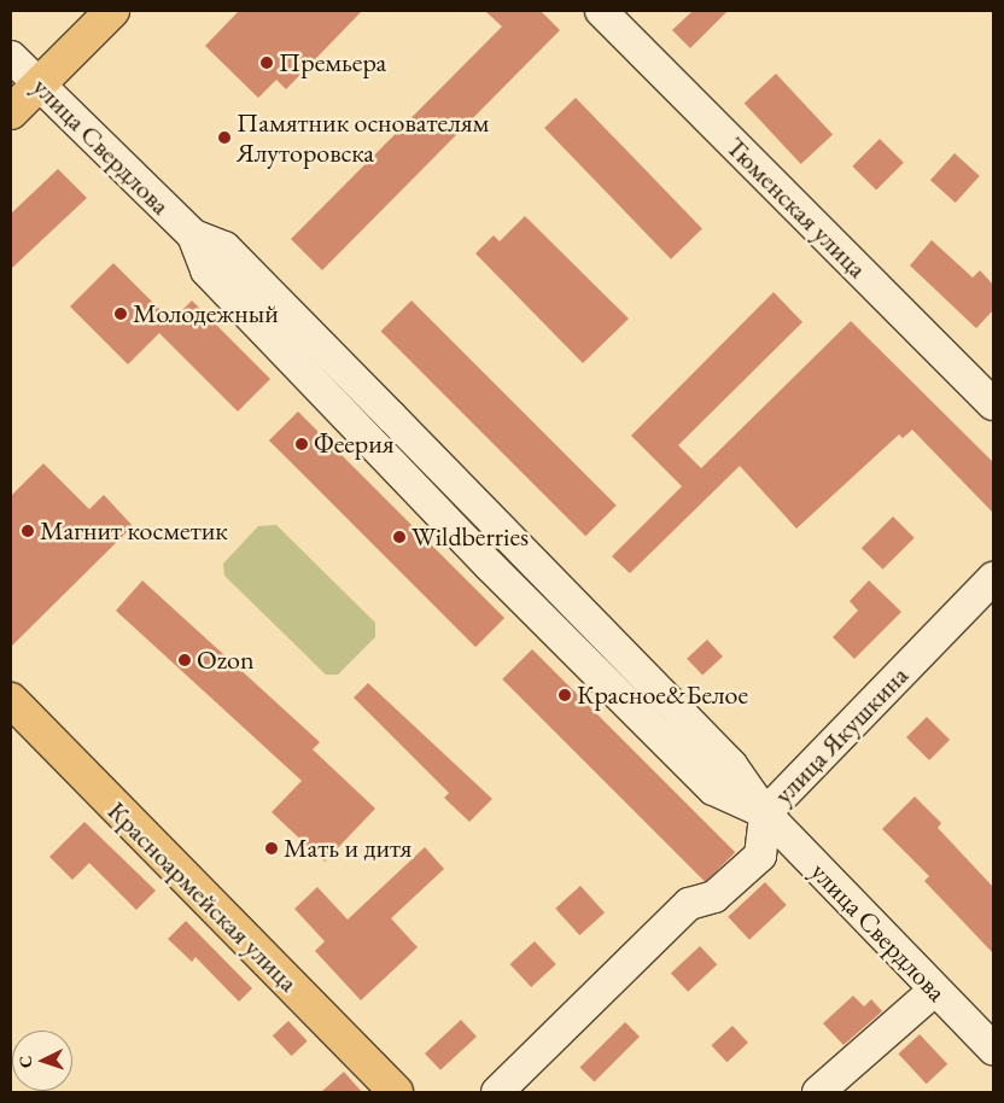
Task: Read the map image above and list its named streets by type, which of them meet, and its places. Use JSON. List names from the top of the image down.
{
  "streets": {
    "main road": ["Красноармейская улица"],
    "street": ["улица Свердлова", "Тюменская улица", "улица Якушкина"]
  },
  "crossings": [
    ["улица Свердлова", "улица Якушкина"]
  ],
  "places": [
    "Премьера",
    "Памятник основателям Ялуторовска",
    "Молодежный",
    "Феерия",
    "Магнит косметик",
    "Wildberries",
    "Ozon",
    "Красное&Белое",
    "Мать и дитя"
  ],
  "north": "left"
}
